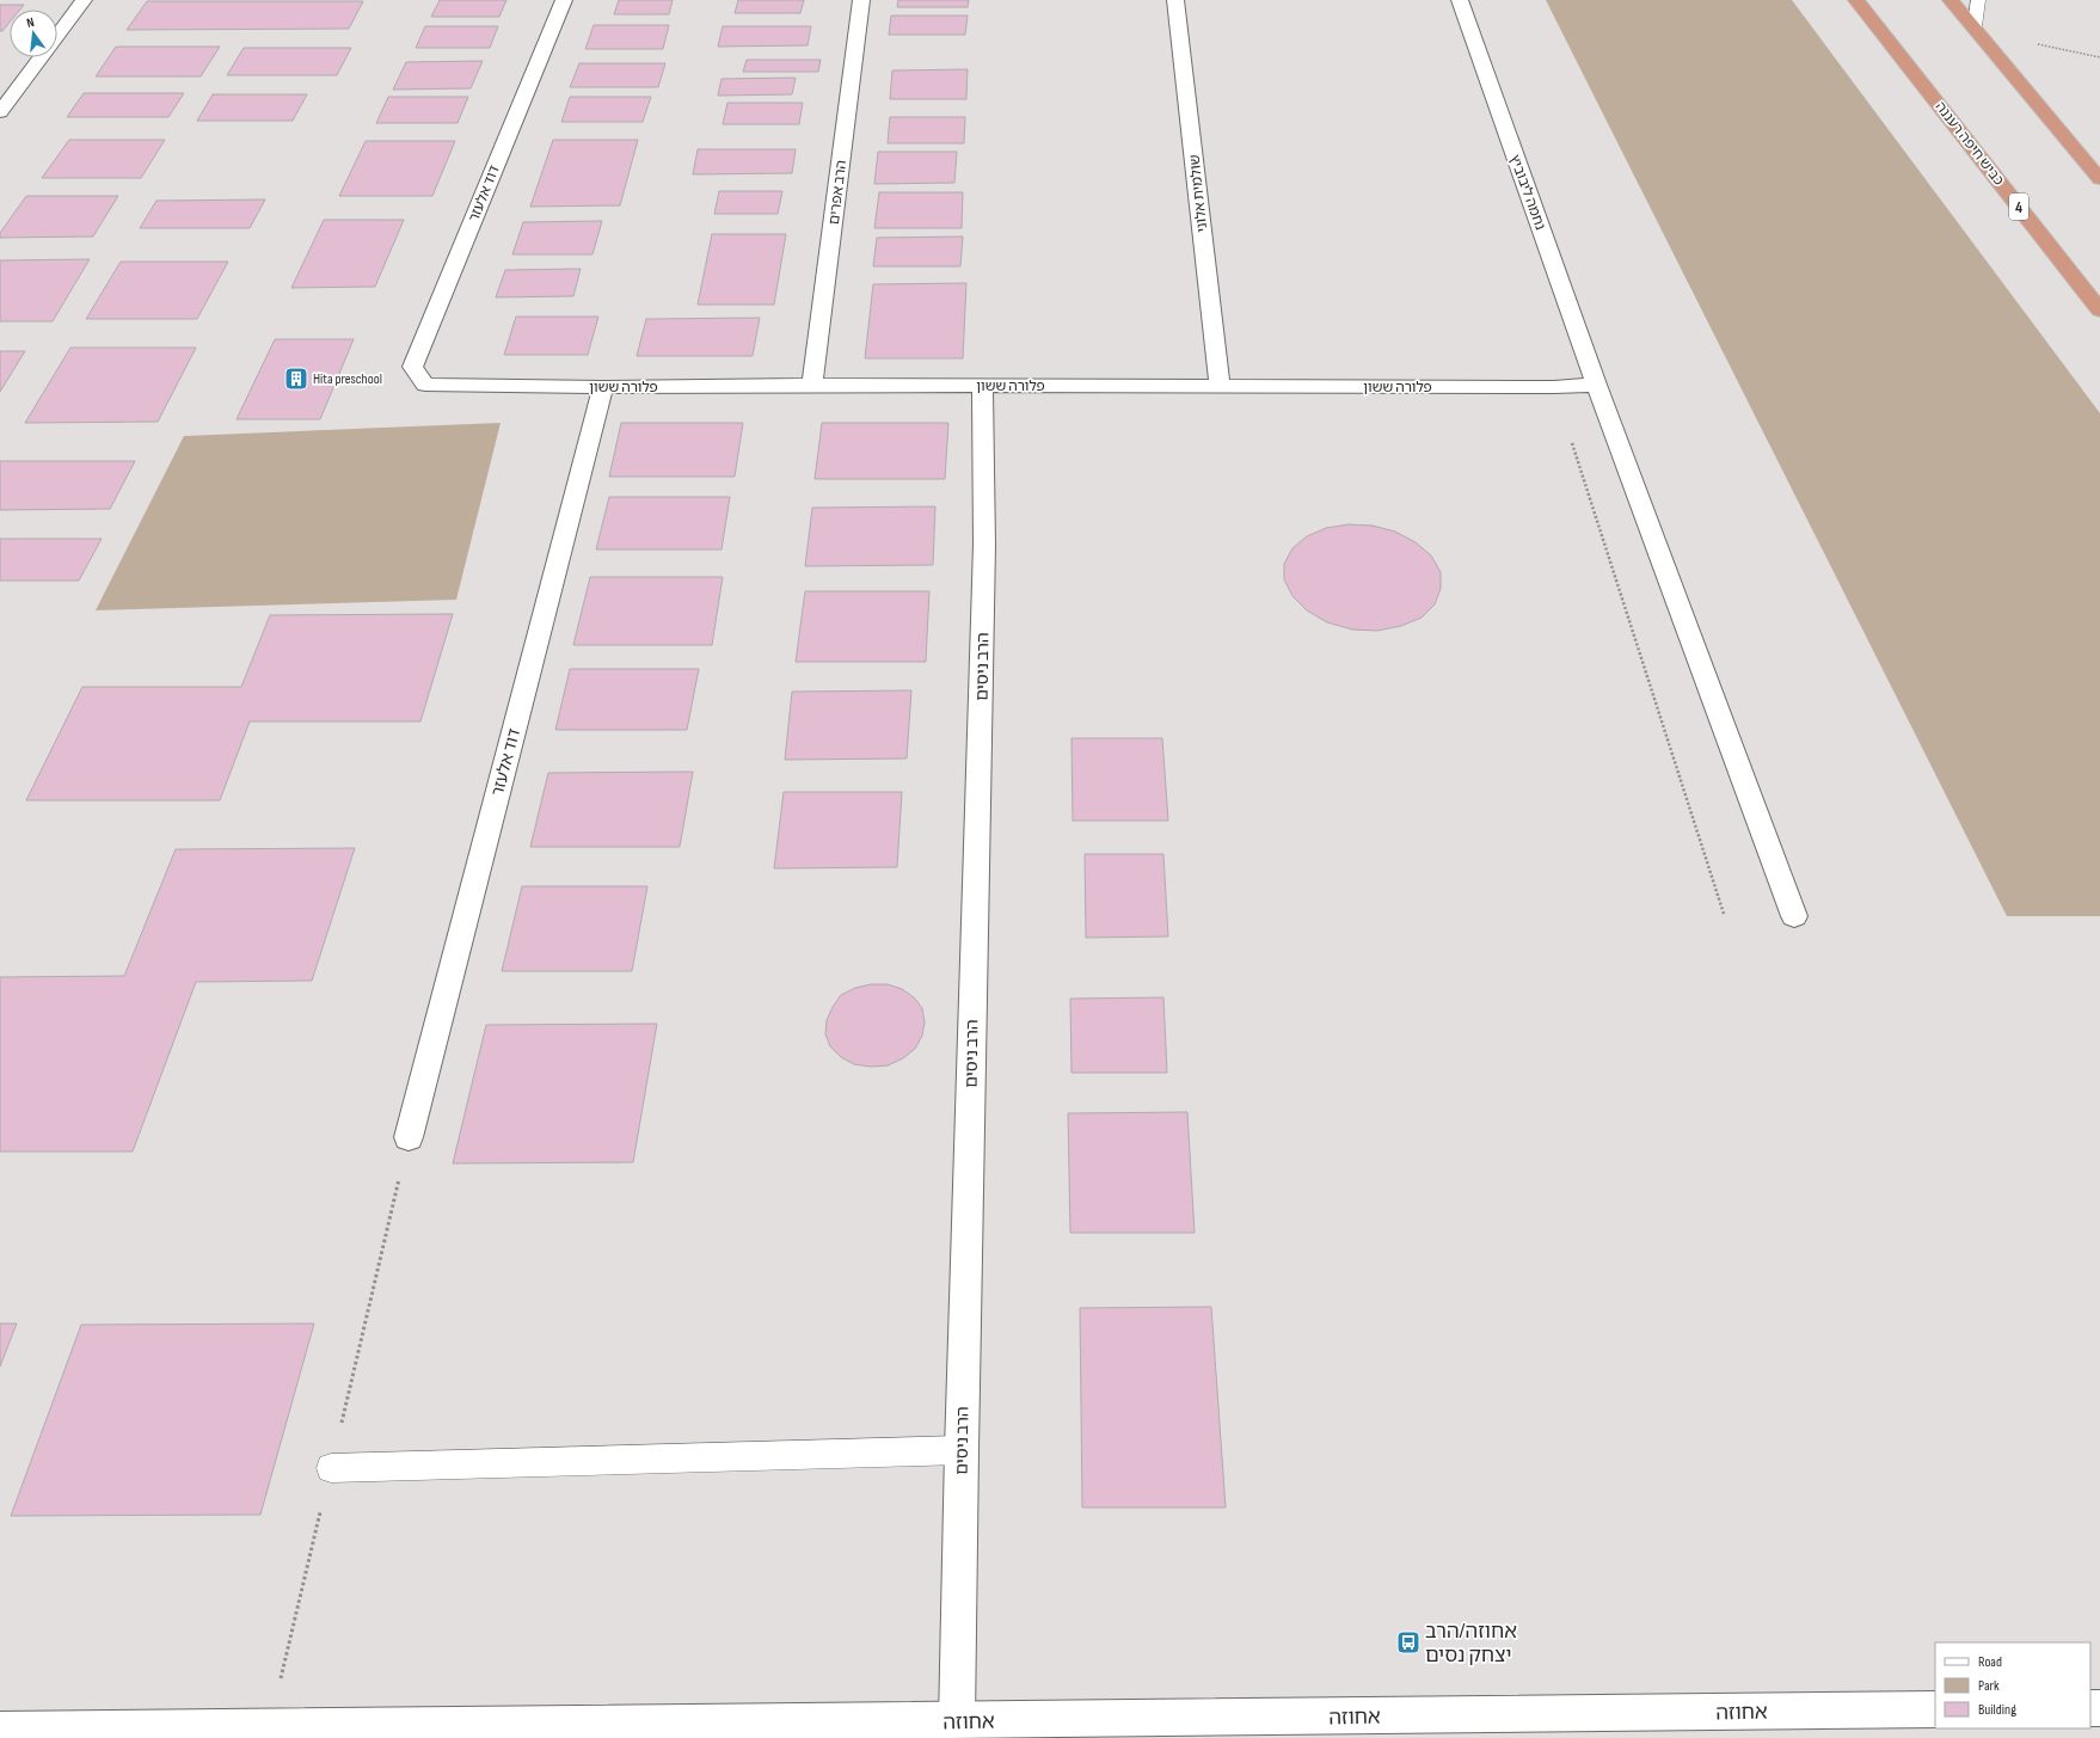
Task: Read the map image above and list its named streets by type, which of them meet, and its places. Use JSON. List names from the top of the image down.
{
  "streets": {
    "highway": ["כביש חיפה רעננה", "4"],
    "street": [
      "הרב אפרים",
      "נחמה ליבוביץ",
      "דוד אלעזר",
      "שולמית אלוני",
      "פלורה ששון",
      "הרב ניסים",
      "אחוזה"
    ]
  },
  "crossings": [
    ["הרב אפרים", "פלורה ששון"],
    ["נחמה ליבוביץ", "פלורה ששון"],
    ["דוד אלעזר", "פלורה ששון"],
    ["שולמית אלוני", "פלורה ששון"],
    ["פלורה ששון", "הרב ניסים"],
    ["הרב ניסים", "אחוזה"]
  ],
  "places": {
    "building": ["Hita preschool"],
    "bus stop": ["אחוזה/הרב יצחק נסים"]
  },
  "legend": ["Road", "Park", "Building"],
  "north": "top"
}
